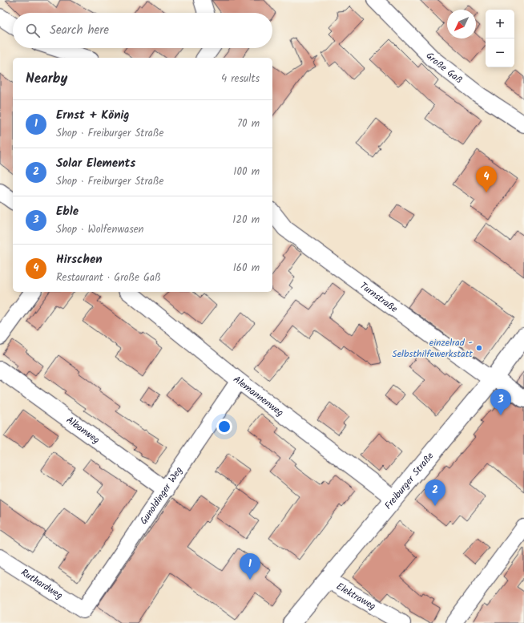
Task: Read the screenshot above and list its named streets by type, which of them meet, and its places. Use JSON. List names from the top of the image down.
{
  "streets": {
    "main road": ["Freiburger Straße"],
    "street": [
      "Große Gaß",
      "Turnstraße",
      "Alemannenweg",
      "Albanweg",
      "Gunoldinger Weg",
      "Ruthardweg",
      "Elektraweg"
    ]
  },
  "crossings": [
    ["Turnstraße", "Freiburger Straße"],
    ["Alemannenweg", "Freiburger Straße"],
    ["Alemannenweg", "Gunoldinger Weg"],
    ["Albanweg", "Gunoldinger Weg"],
    ["Freiburger Straße", "Elektraweg"],
    ["Gunoldinger Weg", "Ruthardweg"]
  ],
  "places": ["einzelrad - Selbsthilfewerkstatt"],
  "north": "bottom left",
  "page": {
    "map_buttons": ["+", "−"],
    "search": "Search here",
    "heading": ["Nearby", "4 results"],
    "list": [
      {
        "mark": "1",
        "name": "Ernst + König",
        "note": "Shop · Freiburger Straße",
        "value": "70 m"
      },
      {
        "mark": "2",
        "name": "Solar Elements",
        "note": "Shop · Freiburger Straße",
        "value": "100 m"
      },
      {
        "mark": "3",
        "name": "Eble",
        "note": "Shop · Wolfenwasen",
        "value": "120 m"
      },
      {
        "mark": "4",
        "name": "Hirschen",
        "note": "Restaurant · Große Gaß",
        "value": "160 m"
      }
    ],
    "pins": [
      "4",
      "3",
      "2",
      "1"
    ]
  }
}
